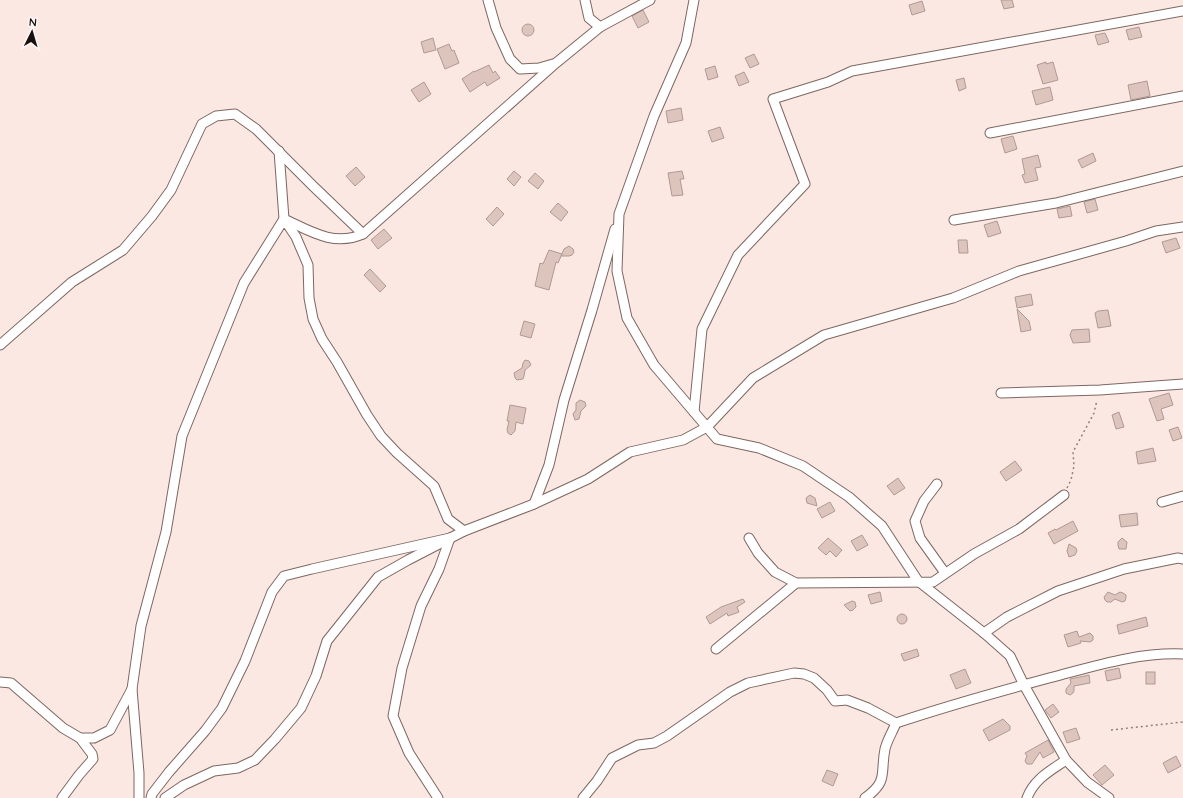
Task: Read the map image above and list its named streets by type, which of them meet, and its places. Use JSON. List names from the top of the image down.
{
  "north": "top"
}
